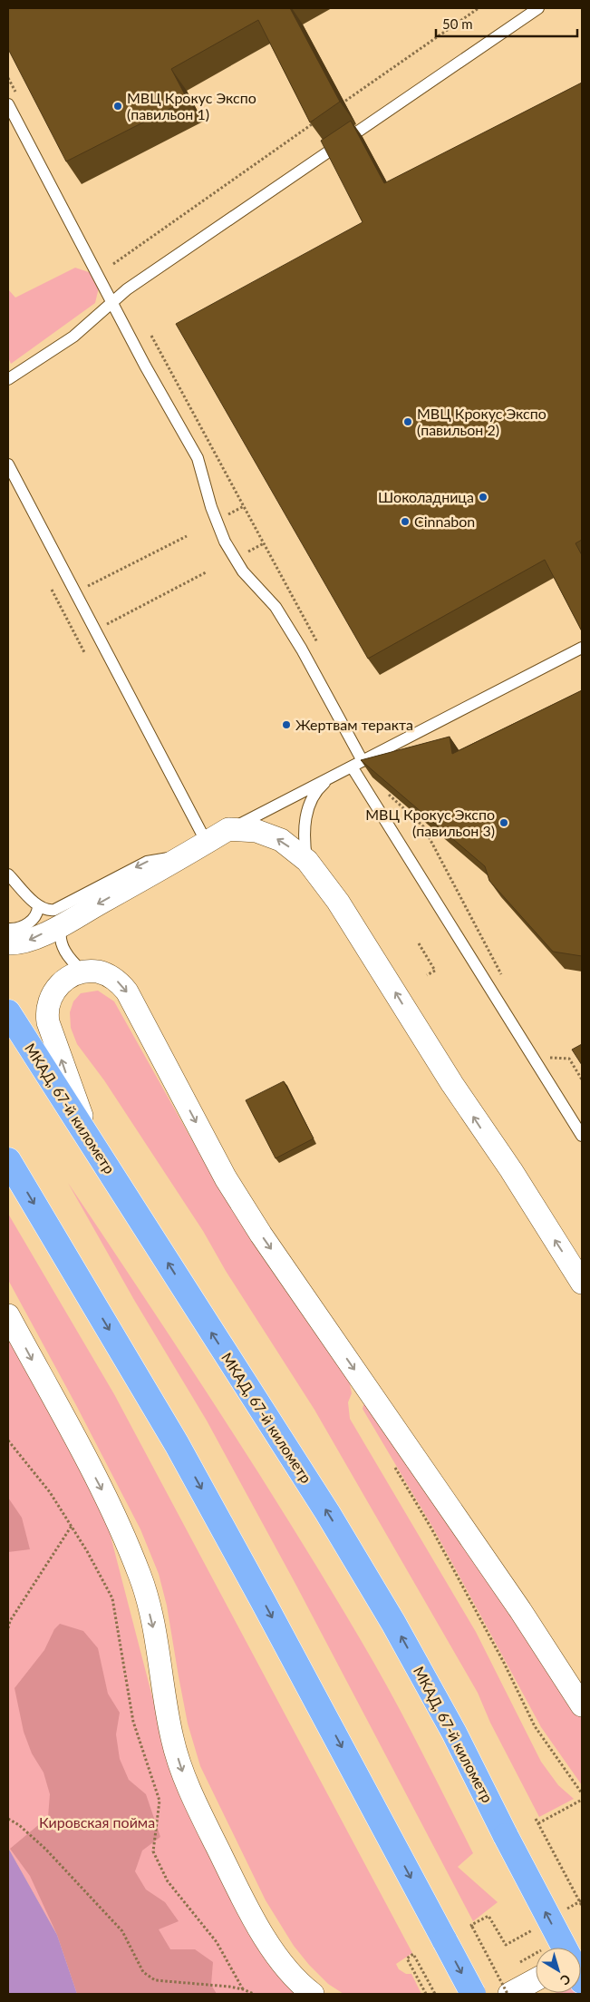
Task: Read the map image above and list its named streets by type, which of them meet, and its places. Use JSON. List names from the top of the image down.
{
  "streets": {
    "highway": ["МКАД, 67-й километр"]
  },
  "parks": ["Кировская пойма"],
  "places": [
    "МВЦ Крокус Экспо (павильон 1)",
    "МВЦ Крокус Экспо (павильон 2)",
    "Шоколадница",
    "Cinnabon",
    "Жертвам теракта",
    "МВЦ Крокус Экспо (павильон 3)"
  ],
  "scale_bar": "50 m",
  "north": "bottom right"
}
